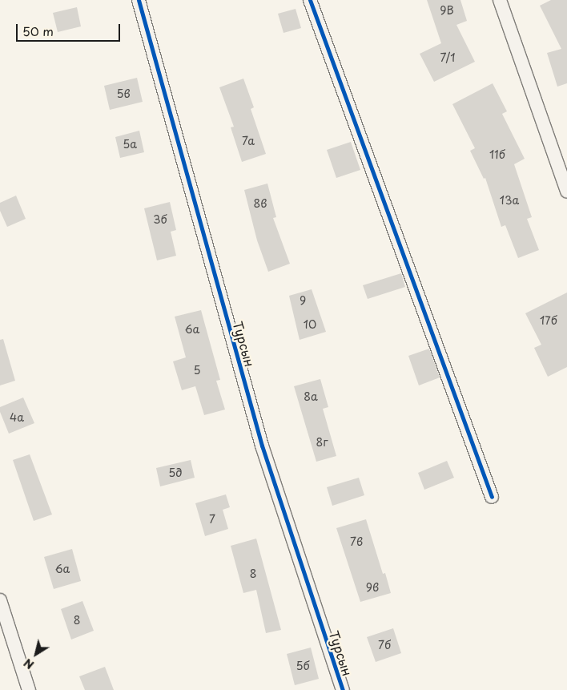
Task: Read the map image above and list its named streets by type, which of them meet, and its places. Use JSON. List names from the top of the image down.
{
  "streets": {
    "street": ["Турсын"]
  },
  "house_numbers": [
    "9В",
    "7/1",
    "5в",
    "7а",
    "5а",
    "11б",
    "13а",
    "8в",
    "3б",
    "9",
    "17б",
    "10",
    "6а",
    "5",
    "8а",
    "4а",
    "8г",
    "5д",
    "7",
    "7в",
    "6а",
    "8",
    "9в",
    "8",
    "7б",
    "5б"
  ],
  "scale_bar": "50 m",
  "north": "bottom left"
}
